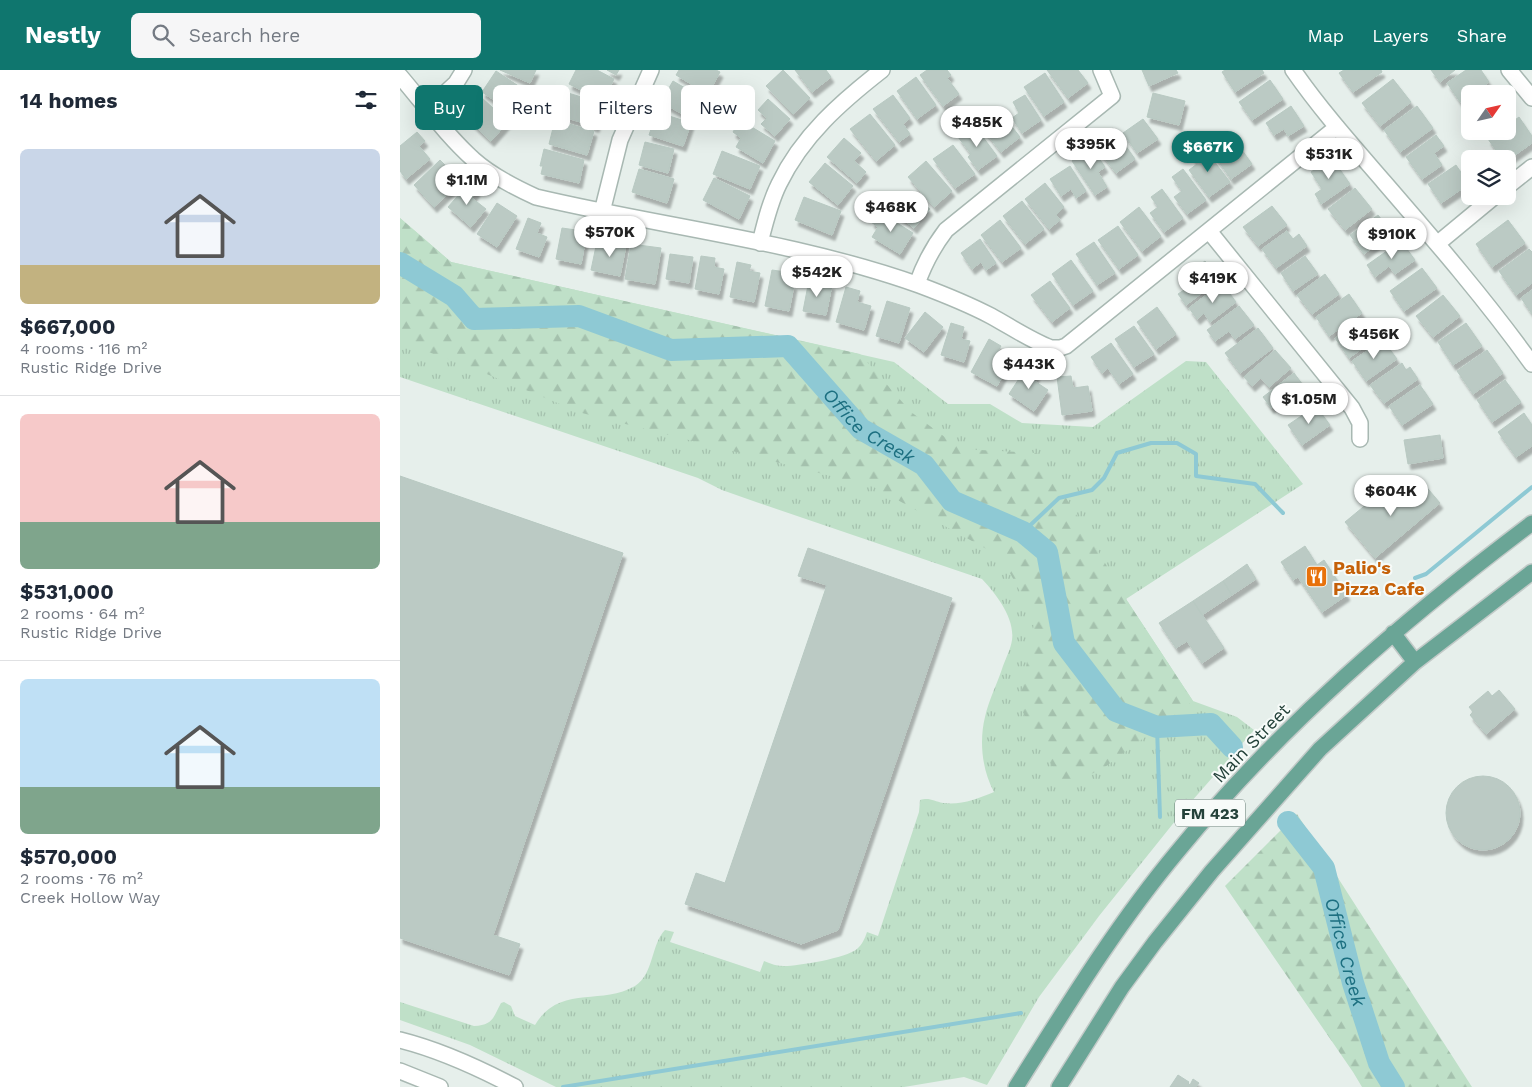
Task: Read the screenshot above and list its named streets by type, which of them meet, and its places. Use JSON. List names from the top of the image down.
{
  "streets": {
    "main road": ["Main Street", "FM 423"]
  },
  "water": ["Office Creek"],
  "places": {
    "restaurant": ["Palio's Pizza Cafe"]
  },
  "north": "top right",
  "page": {
    "header": "Nestly",
    "search": "Search here",
    "nav": ["Map", "Layers", "Share"],
    "heading": "14 homes",
    "chip": [
      "Buy",
      "Rent",
      "Filters",
      "New"
    ],
    "price": [
      "$485K",
      "$395K",
      "$667K",
      "$531K",
      "$1.1M",
      "$468K",
      "$570K",
      "$910K",
      "$542K",
      "$419K",
      "$456K",
      "$443K",
      "$1.05M",
      "$604K"
    ],
    "list": [
      {
        "name": "$667,000",
        "note": "4 rooms · 116 m² · Rustic Ridge Drive"
      },
      {
        "name": "$531,000",
        "note": "2 rooms · 64 m² · Rustic Ridge Drive"
      },
      {
        "name": "$570,000",
        "note": "2 rooms · 76 m² · Creek Hollow Way"
      }
    ]
  }
}
